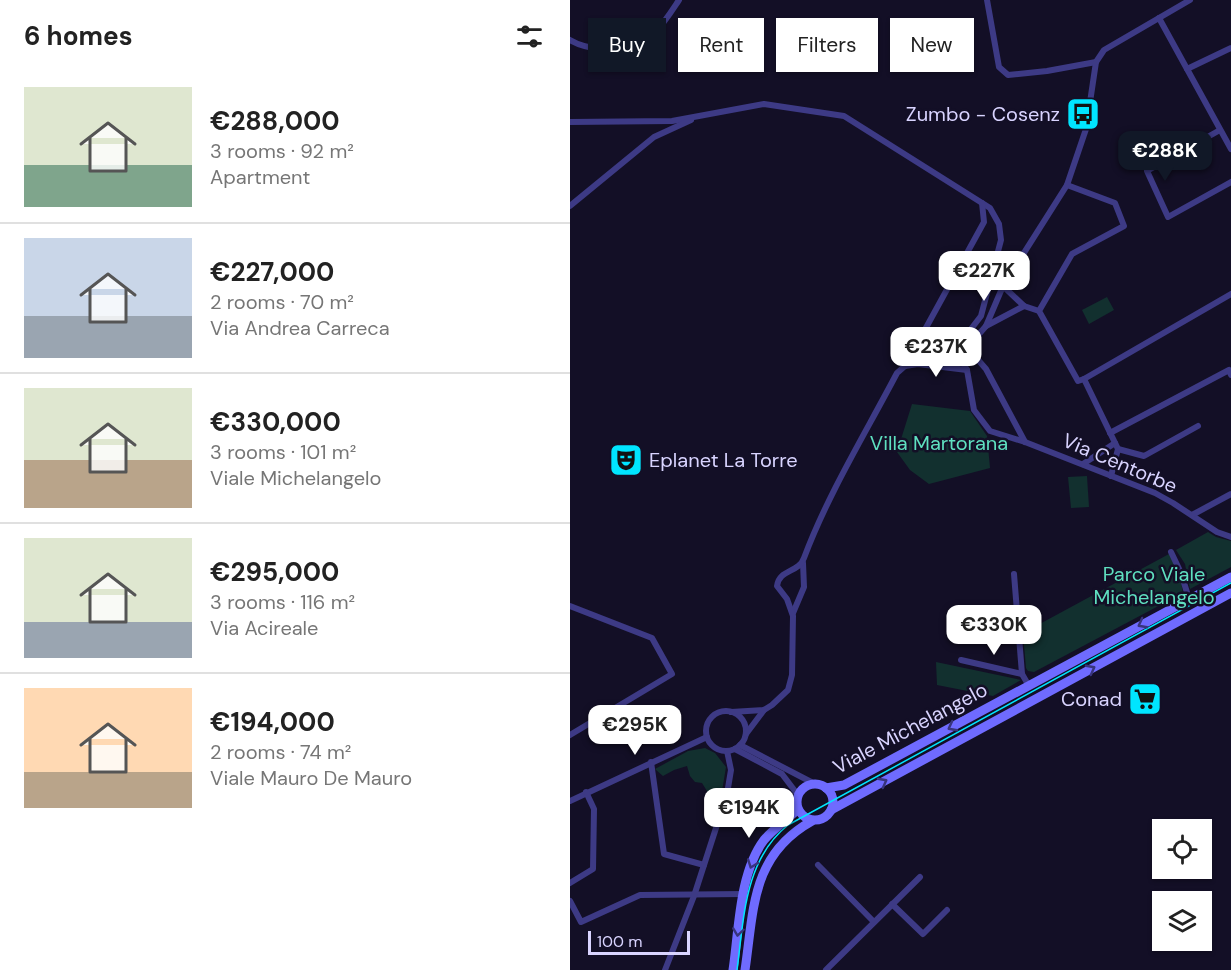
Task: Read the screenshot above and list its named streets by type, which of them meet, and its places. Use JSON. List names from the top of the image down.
{
  "streets": {
    "street": ["Via Centorbe", "Viale Michelangelo"]
  },
  "parks": ["Villa Martorana", "Parco Viale Michelangelo"],
  "places": {
    "bus stop": ["Zumbo - Cosenz"],
    "theatre": ["Eplanet La Torre"],
    "supermarket": ["Conad"]
  },
  "scale_bar": "100 m",
  "page": {
    "heading": "6 homes",
    "chip": [
      "Buy",
      "Rent",
      "Filters",
      "New"
    ],
    "list": [
      {
        "name": "€288,000",
        "note": "3 rooms · 92 m² · Apartment"
      },
      {
        "name": "€227,000",
        "note": "2 rooms · 70 m² · Via Andrea Carreca"
      },
      {
        "name": "€330,000",
        "note": "3 rooms · 101 m² · Viale Michelangelo"
      },
      {
        "name": "€295,000",
        "note": "3 rooms · 116 m² · Via Acireale"
      },
      {
        "name": "€194,000",
        "note": "2 rooms · 74 m² · Viale Mauro De Mauro"
      }
    ],
    "price": [
      "€288K",
      "€227K",
      "€237K",
      "€330K",
      "€295K",
      "€194K"
    ],
    "scale": "100 m"
  }
}
